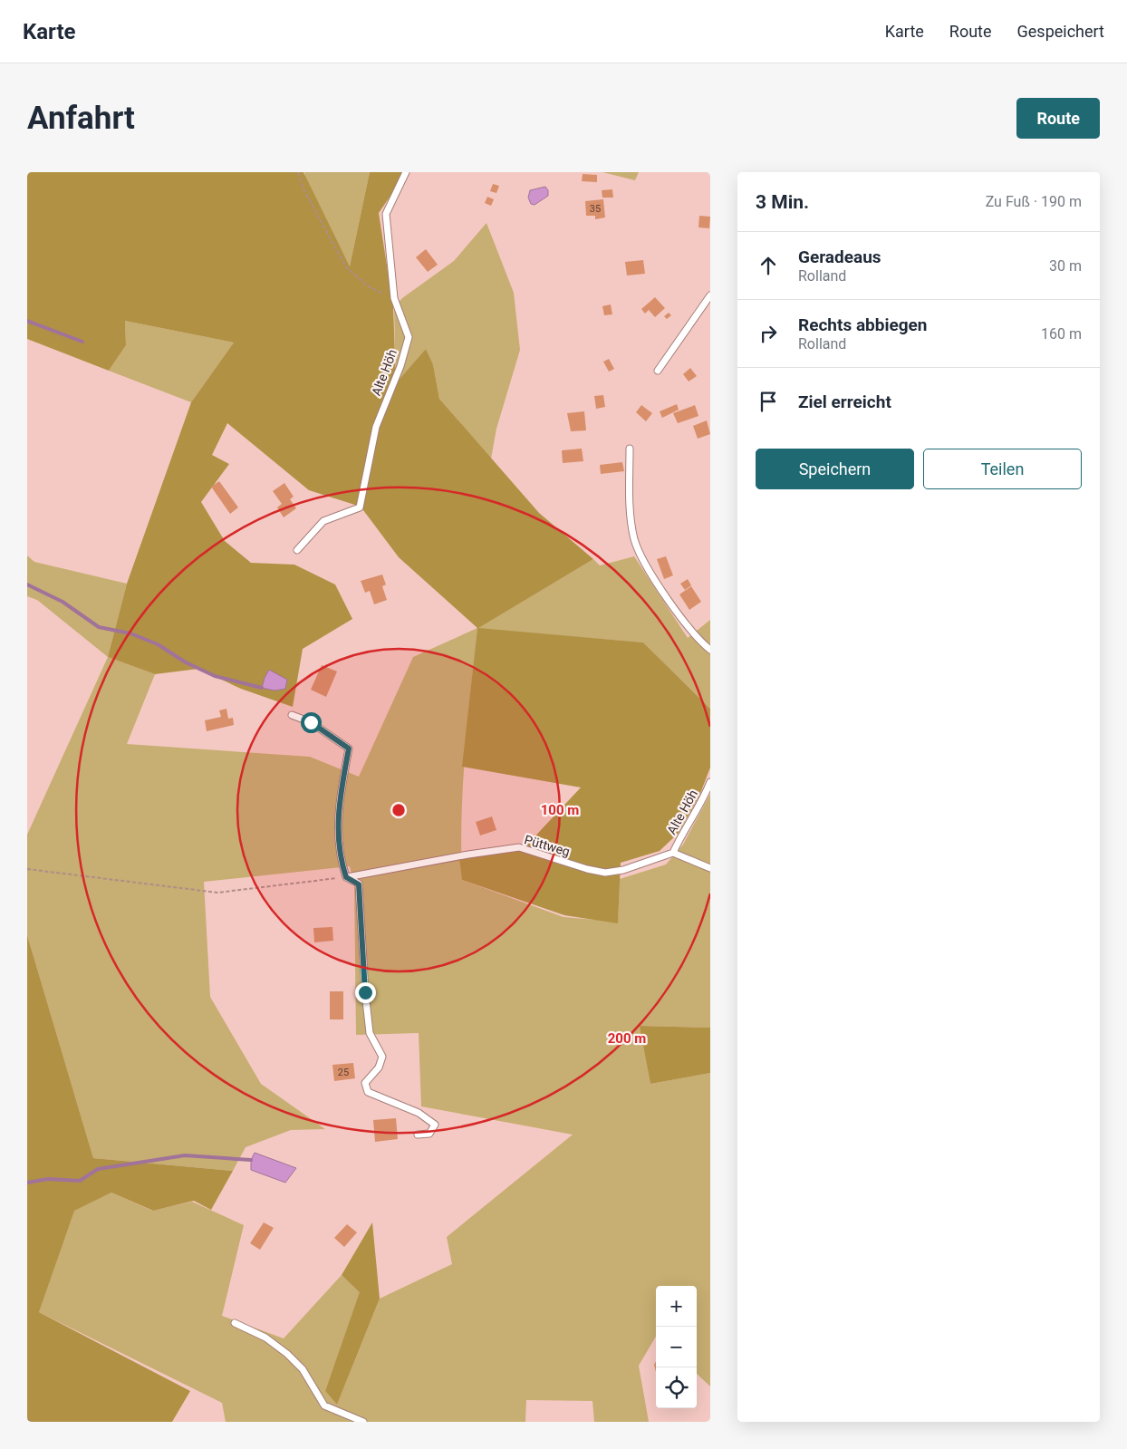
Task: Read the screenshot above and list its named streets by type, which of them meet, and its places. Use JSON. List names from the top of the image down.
{
  "streets": {
    "lane": ["Alte Höh", "Püttweg"]
  },
  "crossings": [
    ["Alte Höh", "Püttweg"]
  ],
  "house_numbers": ["35", "25"],
  "page": {
    "header": "Karte",
    "nav": ["Karte", "Route", "Gespeichert"],
    "buttons": [
      "Route",
      ["Speichern", "Teilen"]
    ],
    "title": "Anfahrt",
    "heading": ["3 Min.", "Zu Fuß · 190 m"],
    "list": [
      ["Geradeaus", "Rolland", "30 m"],
      ["Rechts abbiegen", "Rolland", "160 m"],
      "Ziel erreicht"
    ],
    "map_buttons": ["+", "−"]
  },
  "rings": ["100 m", "200 m"]
}
